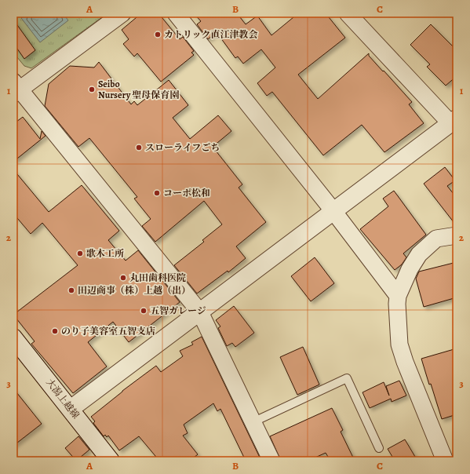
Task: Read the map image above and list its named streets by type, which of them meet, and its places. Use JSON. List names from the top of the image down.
{
  "streets": {
    "street": ["大潟上越線"]
  },
  "places": [
    "カトリック直江津教会",
    "Seibo Nursery 聖母保育園",
    "スローライフごち",
    "コーポ松和",
    "歌木工所",
    "丸田歯科医院",
    "田辺商事（株）上越（出）",
    "五智ガレージ",
    "のり子美容室五智支店"
  ],
  "grid": {
    "columns": ["A", "B", "C"],
    "rows": ["1", "2", "3"]
  }
}
